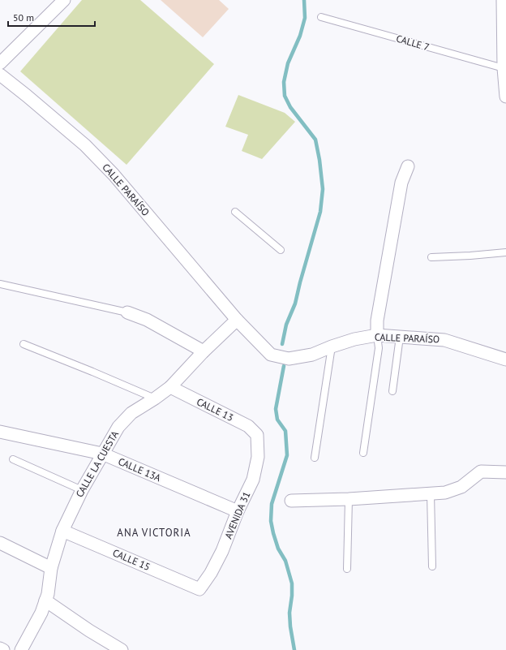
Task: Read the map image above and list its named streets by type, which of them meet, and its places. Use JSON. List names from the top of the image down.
{
  "streets": {
    "street": [
      "CALLE PARAÍSO",
      "CALLE 13",
      "CALLE LA CUESTA",
      "CALLE 13A",
      "AVENIDA 31",
      "CALLE 15"
    ],
    "lane": ["CALLE 7"]
  },
  "crossings": [
    ["CALLE PARAÍSO", "CALLE LA CUESTA"],
    ["CALLE 13", "CALLE LA CUESTA"],
    ["CALLE 13", "AVENIDA 31"],
    ["CALLE LA CUESTA", "CALLE 13A"],
    ["CALLE LA CUESTA", "CALLE 15"],
    ["CALLE 13A", "AVENIDA 31"],
    ["AVENIDA 31", "CALLE 15"]
  ],
  "districts": ["ANA VICTORIA"],
  "scale_bar": "50 m"
}
